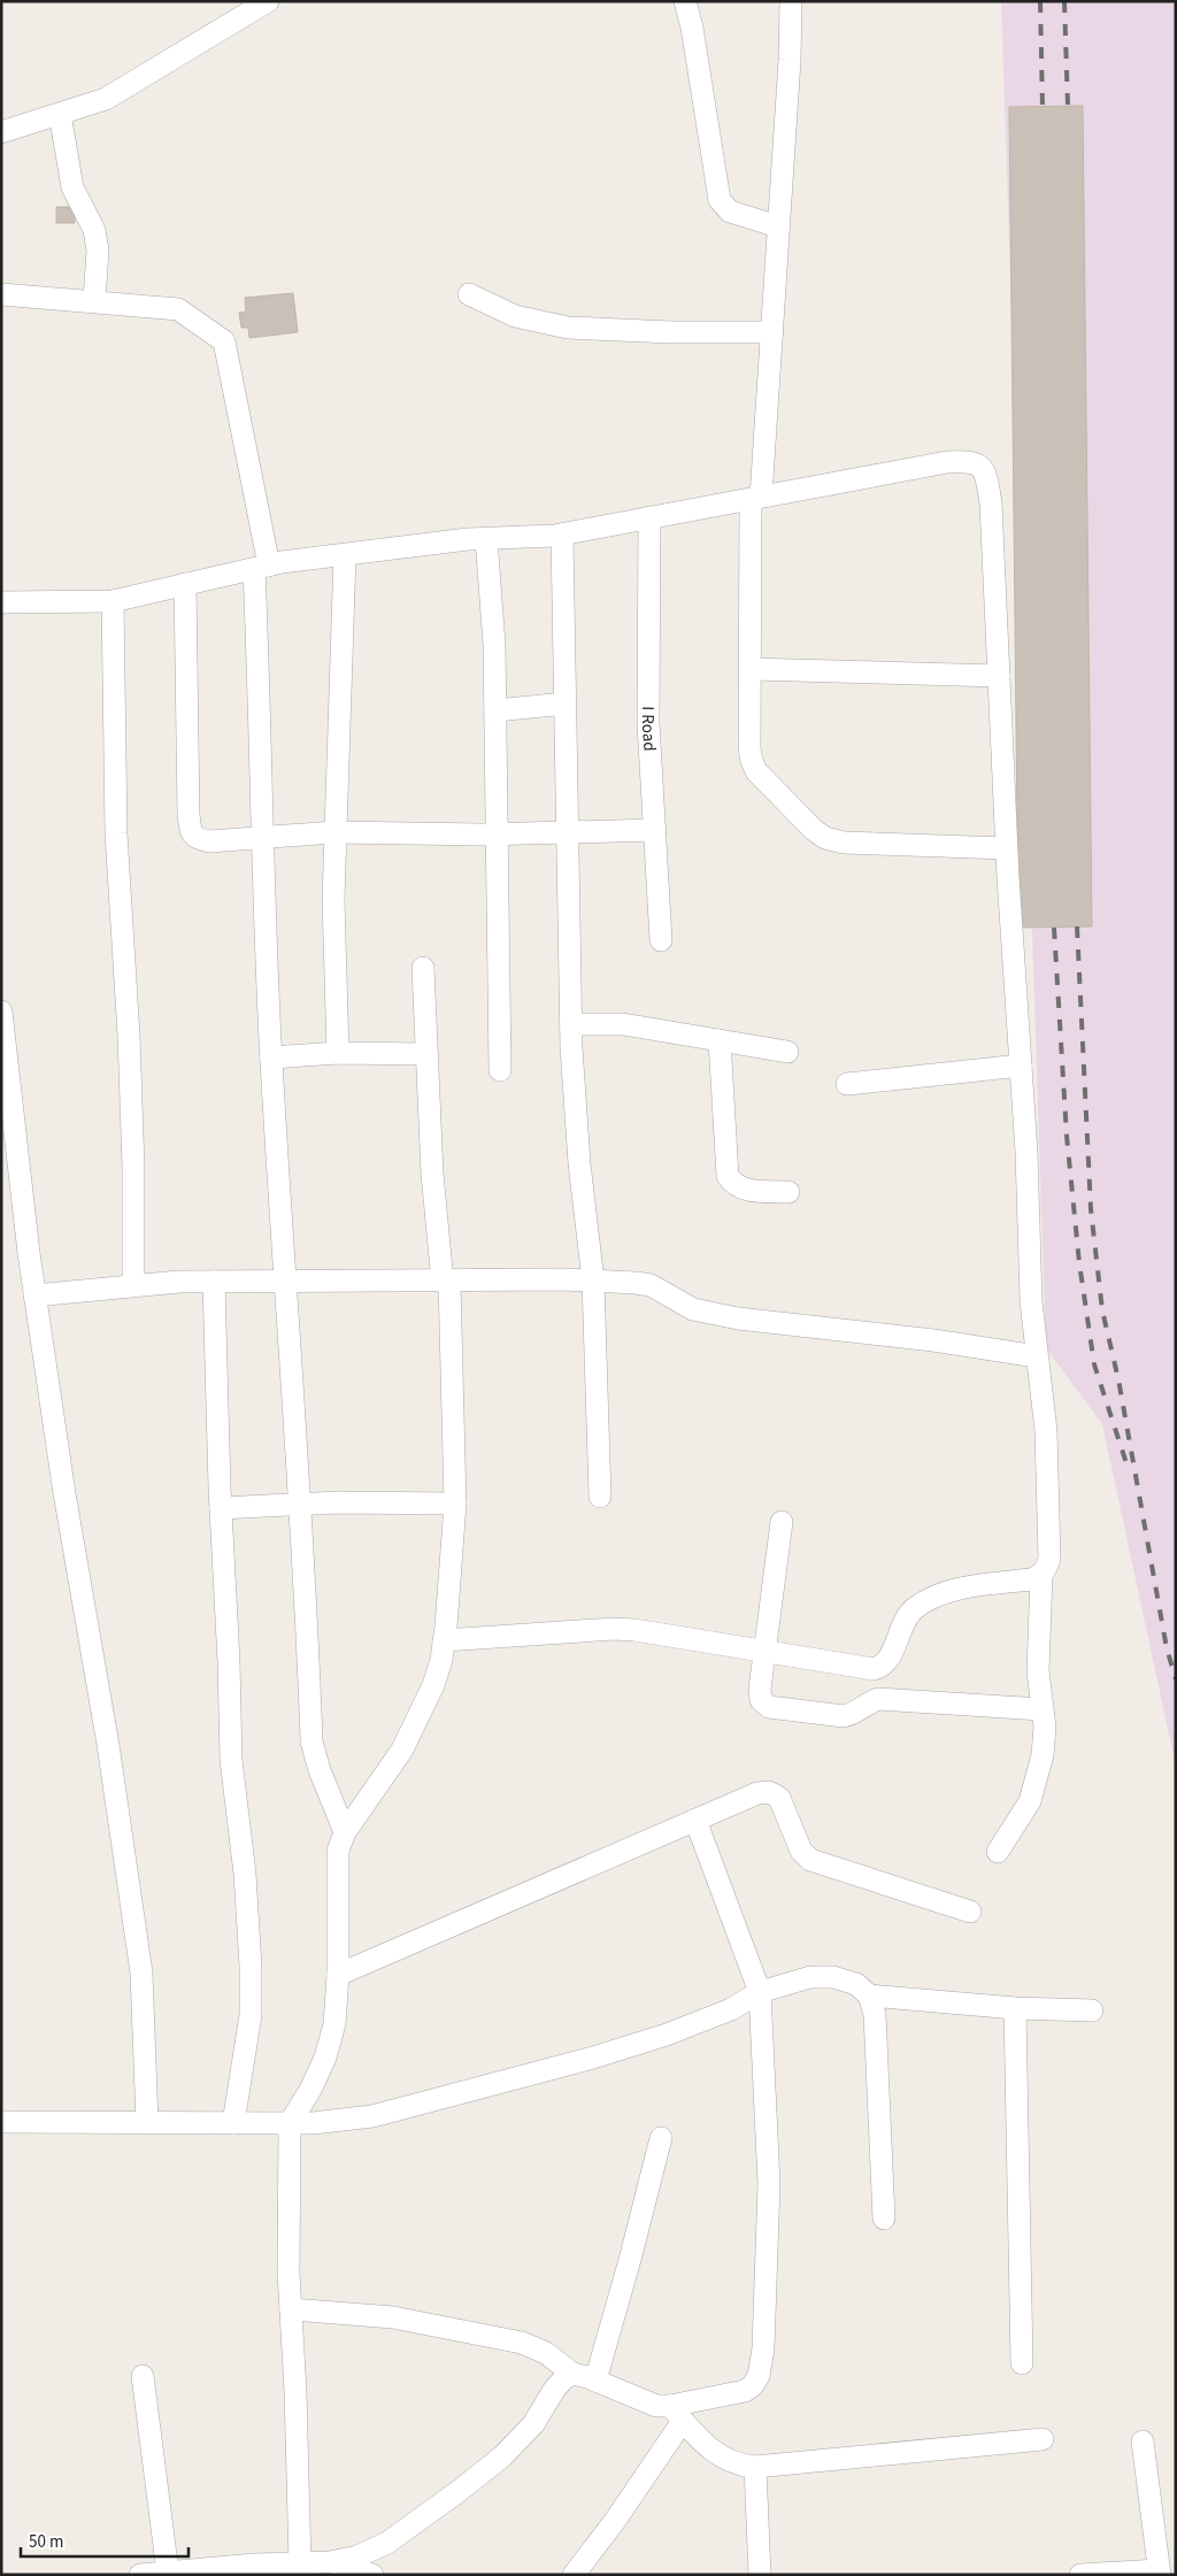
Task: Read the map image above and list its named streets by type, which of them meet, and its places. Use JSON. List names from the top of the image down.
{
  "streets": {
    "street": ["I Road"]
  },
  "scale_bar": "50 m"
}
